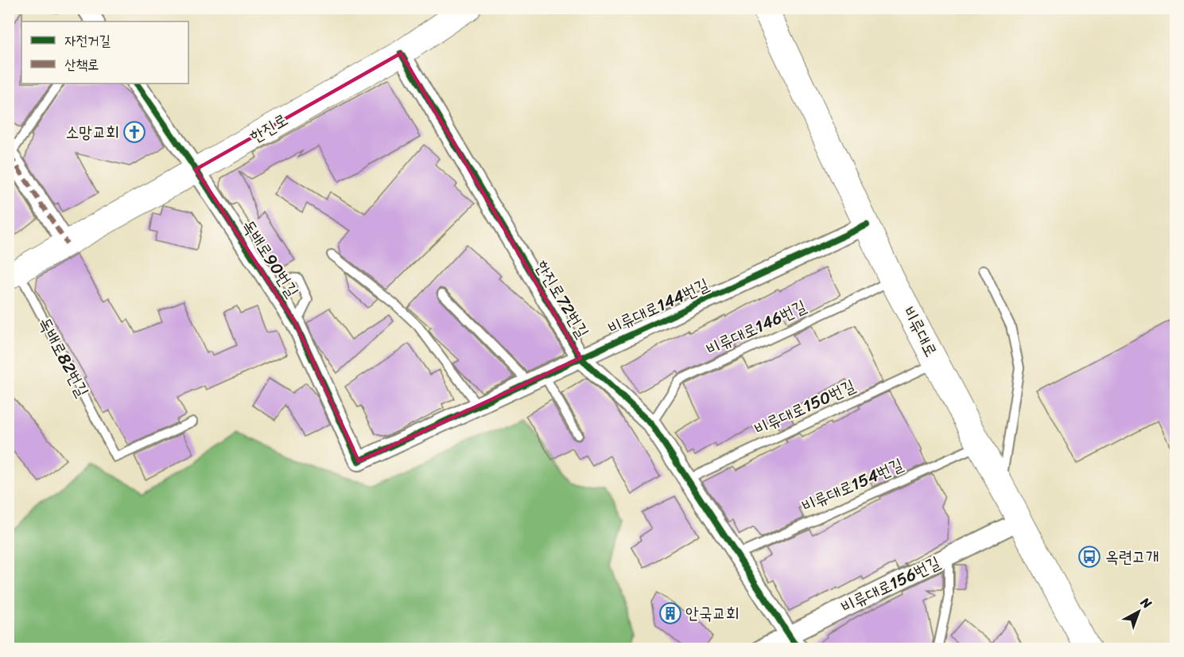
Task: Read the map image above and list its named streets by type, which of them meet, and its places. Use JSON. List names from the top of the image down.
{
  "streets": {
    "main road": ["한진로", "비류대로"],
    "street": [
      "독배로90번길",
      "한진로72번길",
      "비류대로144번길",
      "비류대로156번길"
    ],
    "lane": [
      "비류대로146번길",
      "독배로82번길",
      "비류대로150번길",
      "비류대로154번길"
    ]
  },
  "crossings": [
    ["한진로", "독배로90번길"],
    ["한진로", "한진로72번길"],
    ["한진로", "독배로82번길"],
    ["독배로90번길", "비류대로144번길"],
    ["한진로72번길", "비류대로144번길"],
    ["한진로72번길", "비류대로146번길"],
    ["한진로72번길", "비류대로150번길"],
    ["한진로72번길", "비류대로154번길"],
    ["한진로72번길", "비류대로156번길"],
    ["비류대로144번길", "비류대로"],
    ["비류대로146번길", "비류대로"],
    ["비류대로", "비류대로150번길"],
    ["비류대로", "비류대로154번길"],
    ["비류대로", "비류대로156번길"]
  ],
  "places": {
    "church": ["소망교회"],
    "bus stop": ["옥련고개"],
    "building": ["안국교회"]
  },
  "legend": ["자전거길", "산책로"],
  "north": "top right"
}
